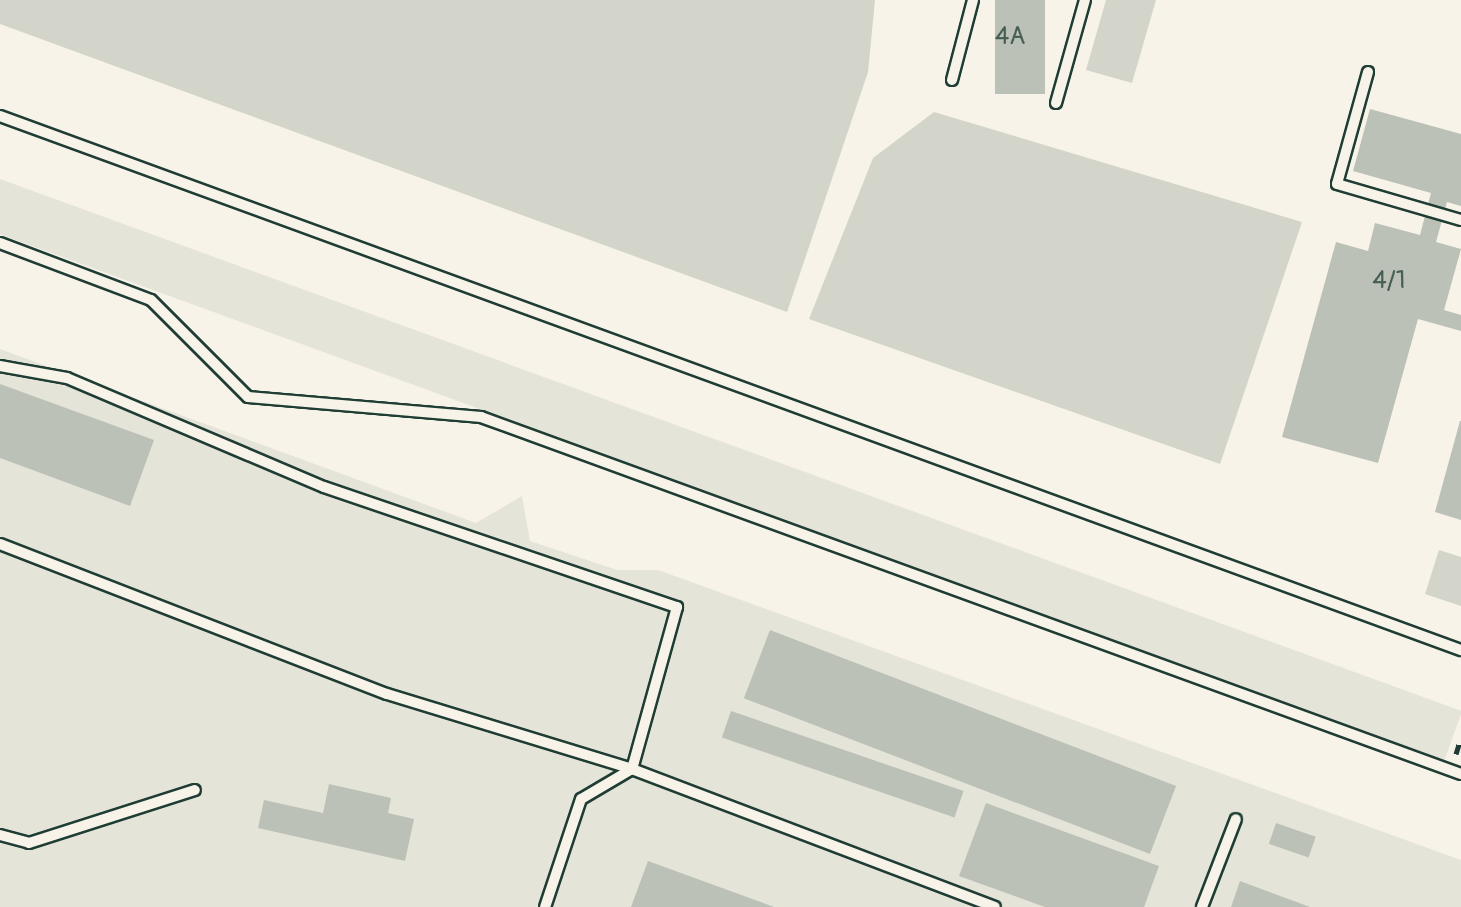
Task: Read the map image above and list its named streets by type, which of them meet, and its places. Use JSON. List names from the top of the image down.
{
  "house_numbers": ["4А", "4/1"]
}
